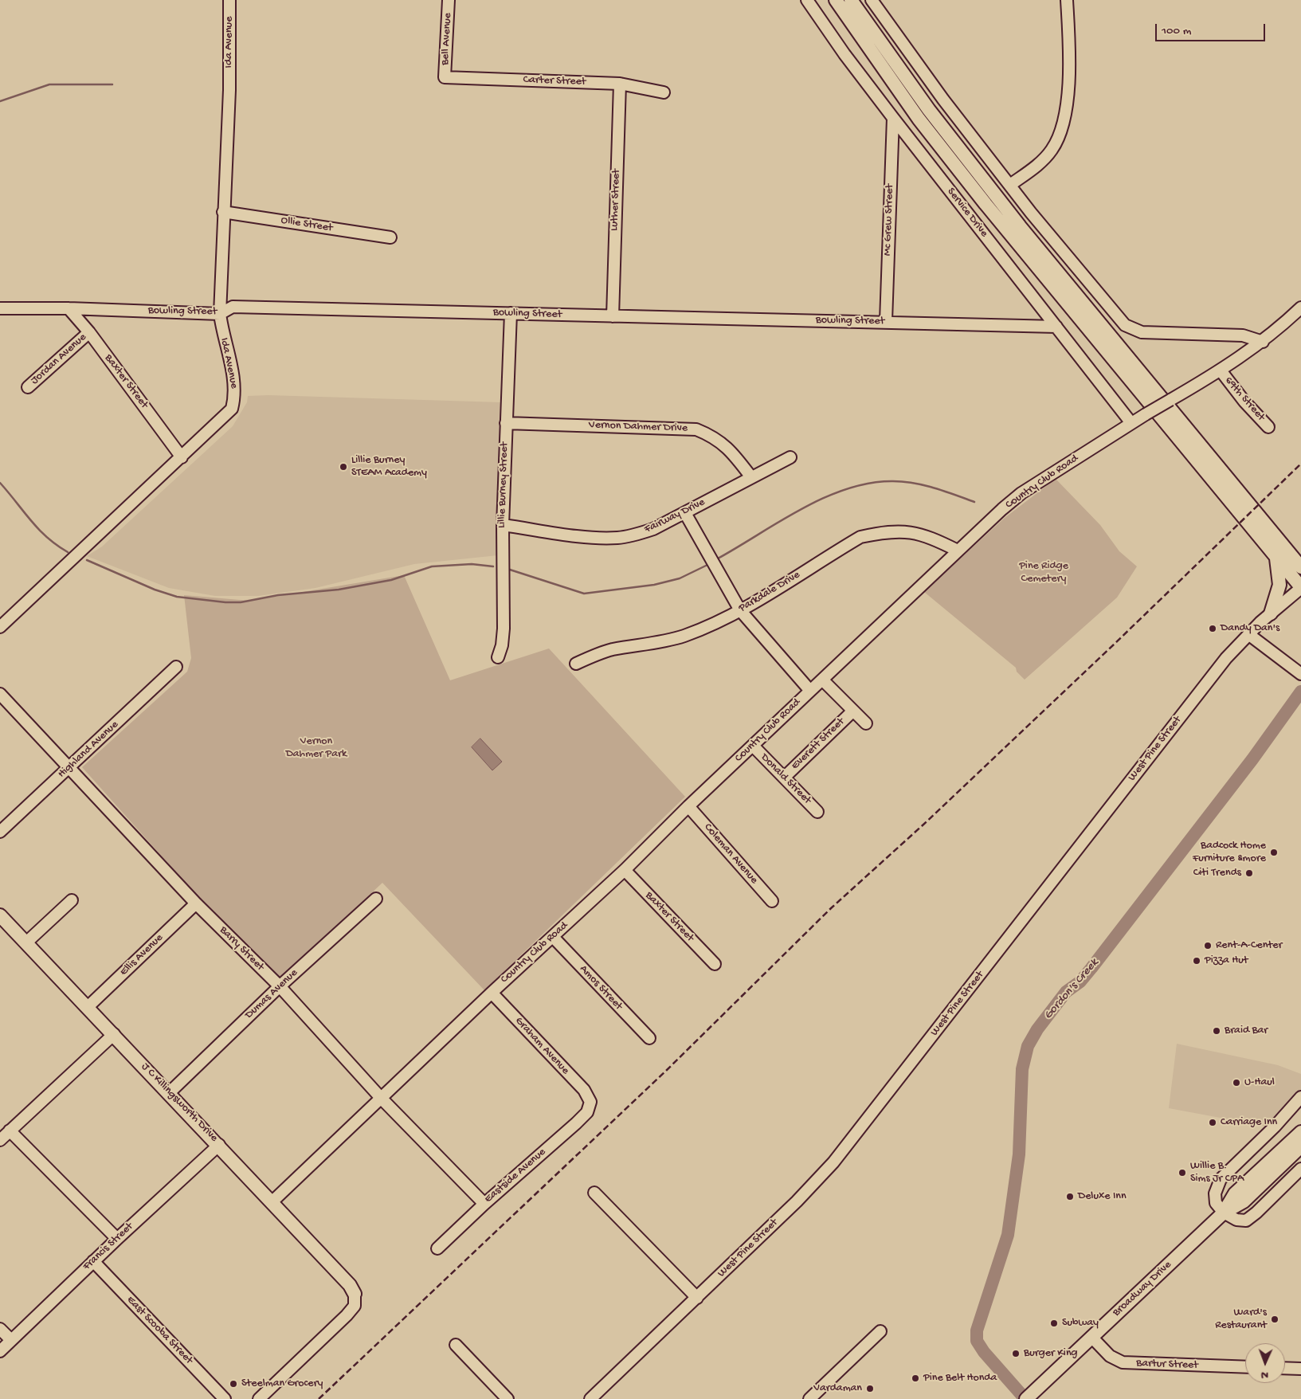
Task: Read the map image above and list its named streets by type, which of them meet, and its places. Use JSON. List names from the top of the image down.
{
  "streets": {
    "main road": ["J C Killingsworth Drive", "Broadway Drive"],
    "street": [
      "Bell Avenue",
      "Ida Avenue",
      "Carter Street",
      "Luther Street",
      "Service Drive",
      "Mc Grew Street",
      "Ollie Street",
      "Bowling Street",
      "Jordan Avenue",
      "Baxter Street",
      "69th Street",
      "Vernon Dahmer Drive",
      "Country Club Road",
      "Lillie Burney Street",
      "Fairway Drive",
      "Parkdale Drive",
      "Everett Street",
      "West Pine Street",
      "Highland Avenue",
      "Donald Street",
      "Coleman Avenue",
      "Barry Street",
      "Ellis Avenue",
      "Amos Street",
      "Dumas Avenue",
      "Graham Avenue",
      "Eastside Avenue",
      "Francis Street",
      "East Scooba Street",
      "Bartur Street"
    ]
  },
  "crossings": [
    ["Bell Avenue", "Carter Street"],
    ["Ida Avenue", "Ollie Street"],
    ["Ida Avenue", "Bowling Street"],
    ["Ida Avenue", "Baxter Street"],
    ["Carter Street", "Luther Street"],
    ["Luther Street", "Bowling Street"],
    ["Service Drive", "Mc Grew Street"],
    ["Service Drive", "Bowling Street"],
    ["Service Drive", "Country Club Road"],
    ["Mc Grew Street", "Bowling Street"],
    ["Bowling Street", "Baxter Street"],
    ["Bowling Street", "Lillie Burney Street"],
    ["Jordan Avenue", "Baxter Street"],
    ["Baxter Street", "Country Club Road"],
    ["69th Street", "Country Club Road"],
    ["Vernon Dahmer Drive", "Lillie Burney Street"],
    ["Vernon Dahmer Drive", "Fairway Drive"],
    ["Country Club Road", "Parkdale Drive"],
    ["Country Club Road", "Everett Street"],
    ["Country Club Road", "Donald Street"],
    ["Country Club Road", "Coleman Avenue"],
    ["Country Club Road", "Barry Street"],
    ["Country Club Road", "Amos Street"],
    ["Country Club Road", "Graham Avenue"],
    ["Country Club Road", "J C Killingsworth Drive"],
    ["Lillie Burney Street", "Fairway Drive"],
    ["Everett Street", "Donald Street"],
    ["Highland Avenue", "Barry Street"],
    ["Barry Street", "Ellis Avenue"],
    ["Barry Street", "Dumas Avenue"],
    ["Barry Street", "Eastside Avenue"],
    ["Ellis Avenue", "J C Killingsworth Drive"],
    ["Dumas Avenue", "J C Killingsworth Drive"],
    ["Graham Avenue", "Eastside Avenue"],
    ["J C Killingsworth Drive", "Francis Street"],
    ["Francis Street", "East Scooba Street"],
    ["Broadway Drive", "Bartur Street"]
  ],
  "water": ["Gordon's Creek"],
  "parks": ["Pine Ridge Cemetery", "Vernon Dahmer Park"],
  "places": [
    "Lillie Burney STEAM Academy",
    "Dandy Dan's",
    "Badcock Home Furniture &more",
    "Citi Trends",
    "Rent-A-Center",
    "Pizza Hut",
    "Braid Bar",
    "U-Haul",
    "Carriage Inn",
    "Willie B. Sims Jr CPA",
    "Deluxe Inn",
    "Ward's Restaurant",
    "Subway",
    "Burger King",
    "Pine Belt Honda",
    "Steelman Grocery",
    "Vardaman"
  ],
  "scale_bar": "100 m",
  "north": "bottom"
}
